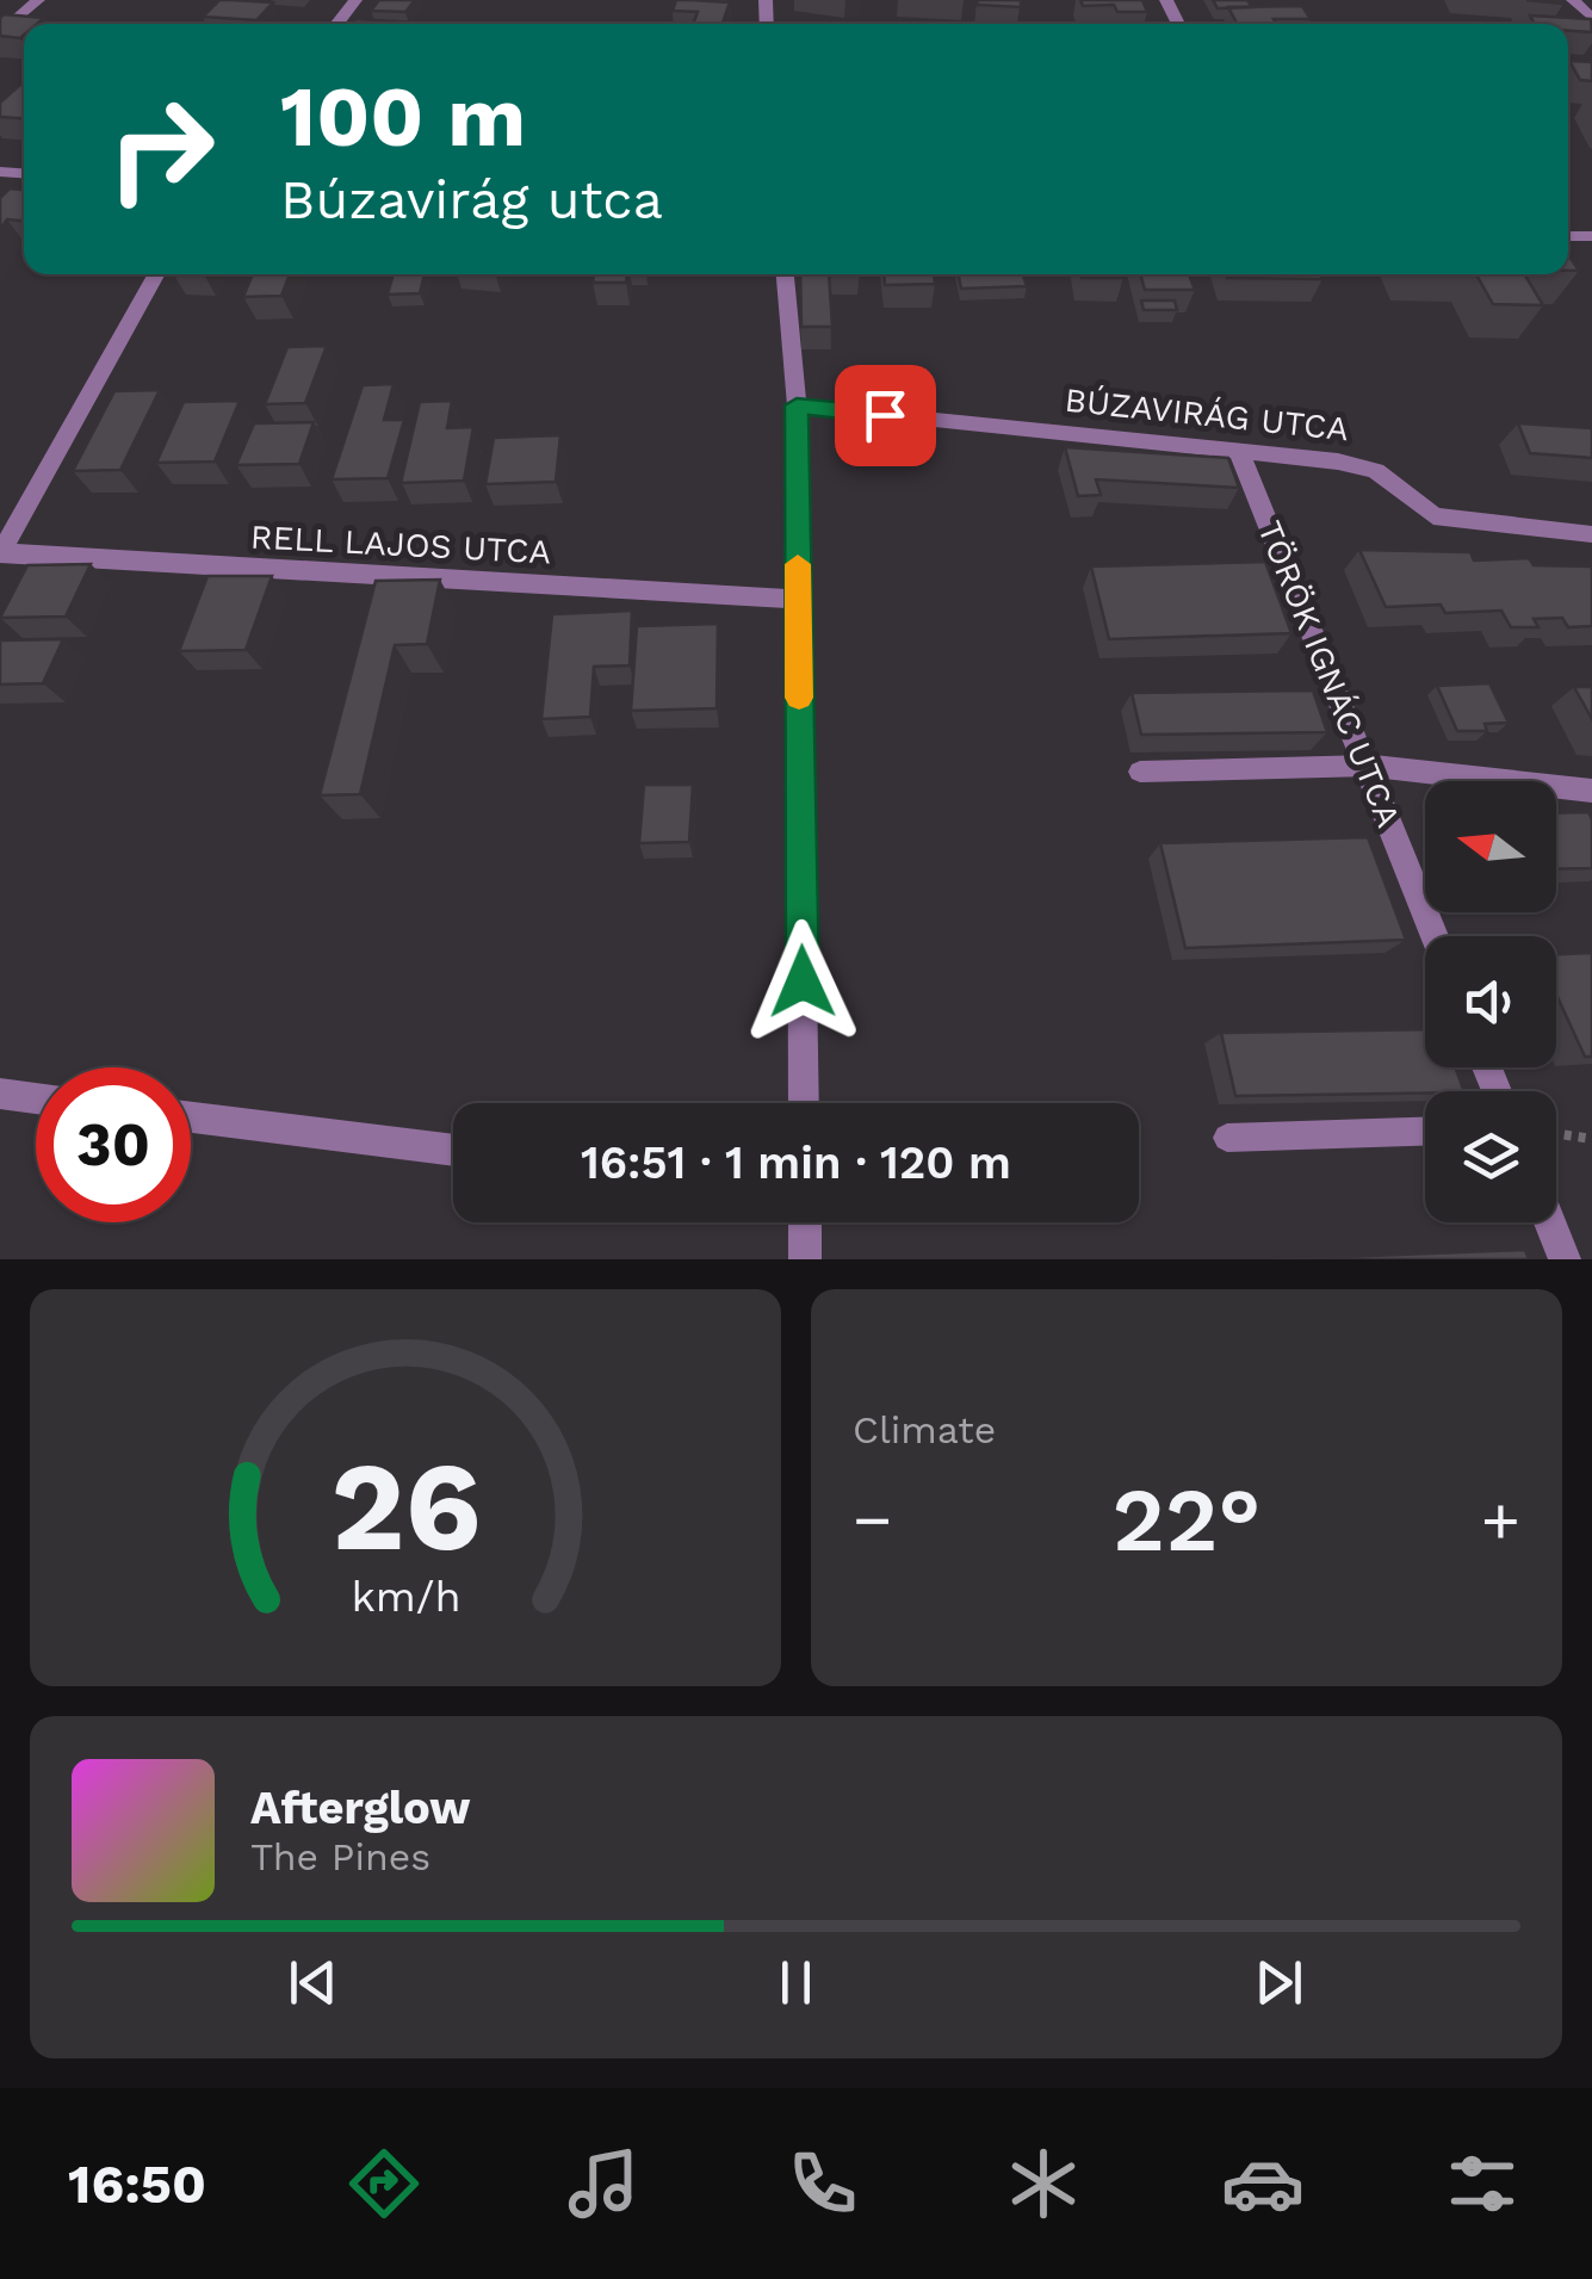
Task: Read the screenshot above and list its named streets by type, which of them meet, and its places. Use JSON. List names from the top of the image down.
{
  "streets": {
    "street": ["BÚZAVIRÁG UTCA", "RELL LAJOS UTCA", "TÖRÖK IGNÁC UTCA"]
  },
  "crossings": [
    ["BÚZAVIRÁG UTCA", "TÖRÖK IGNÁC UTCA"]
  ],
  "north": "left",
  "page": {
    "turn": ["100 m", "Búzavirág utca"],
    "limit": "30",
    "trip": "16:51 · 1 min · 120 m",
    "tile": "Climate",
    "heat": ["−", "22°", "+"],
    "song": ["Afterglow", "The Pines"],
    "tabs": "16:50",
    "gauge": ["26", "km/h"]
  }
}
